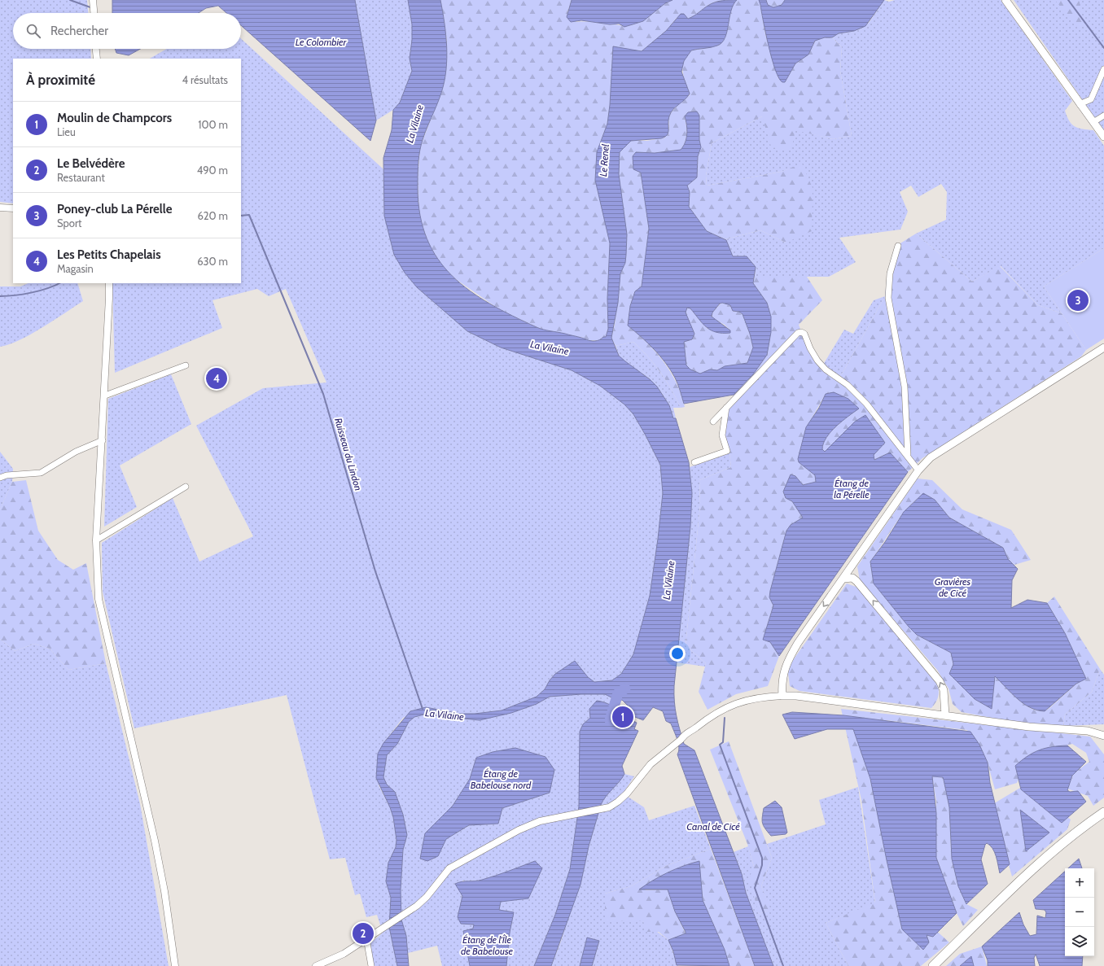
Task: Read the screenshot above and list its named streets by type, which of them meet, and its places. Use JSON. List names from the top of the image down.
{
  "water": [
    "Le Colombier",
    "La Vilaine",
    "Le Renel",
    "Ruisseau du Lindon",
    "Étang de la Pérelle",
    "Gravières de Cicé",
    "Étang de Babelouse nord",
    "Canal de Cicé",
    "Étang de l'Île de Babelouse"
  ],
  "page": {
    "search": "Rechercher",
    "heading": ["À proximité", "4 résultats"],
    "list": [
      {
        "mark": "1",
        "name": "Moulin de Champcors",
        "note": "Lieu",
        "value": "100 m"
      },
      {
        "mark": "2",
        "name": "Le Belvédère",
        "note": "Restaurant",
        "value": "490 m"
      },
      {
        "mark": "3",
        "name": "Poney-club La Pérelle",
        "note": "Sport",
        "value": "620 m"
      },
      {
        "mark": "4",
        "name": "Les Petits Chapelais",
        "note": "Magasin",
        "value": "630 m"
      }
    ],
    "pins": [
      "3",
      "4",
      "1",
      "2"
    ],
    "map_buttons": ["+", "−"]
  }
}
